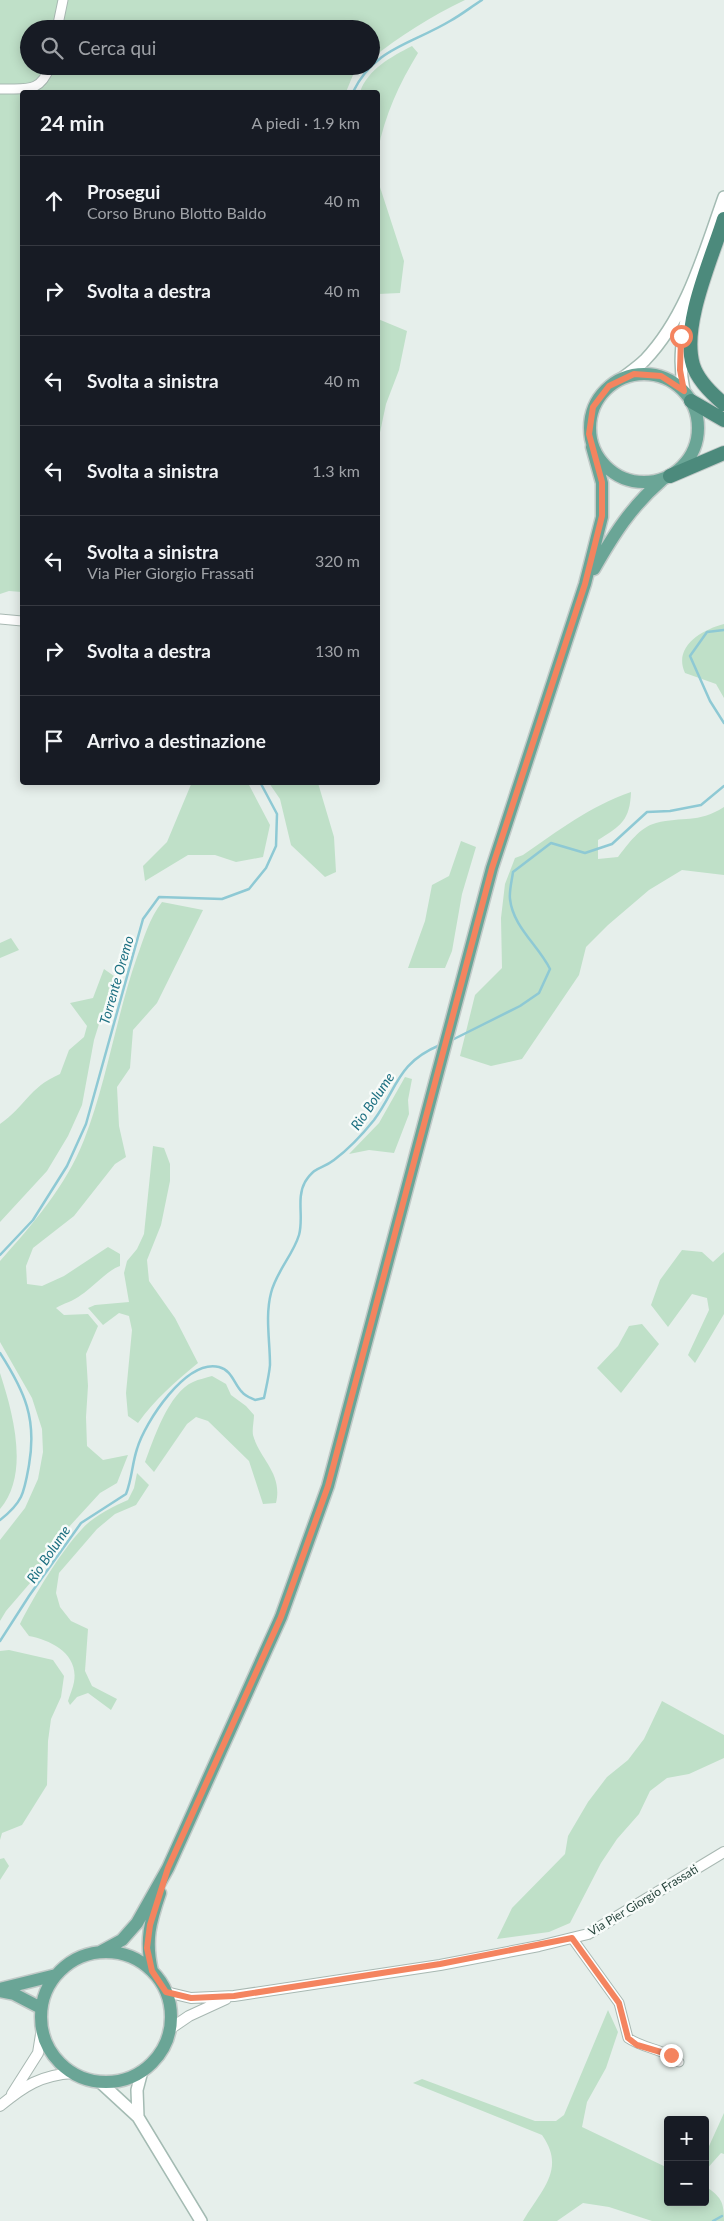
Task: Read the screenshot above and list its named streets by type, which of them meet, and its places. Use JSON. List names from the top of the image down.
{
  "streets": {
    "street": ["Via Pier Giorgio Frassati"]
  },
  "water": ["Torrente Oremo", "Rio Bolume"],
  "page": {
    "search": "Cerca qui",
    "heading": ["24 min", "A piedi · 1.9 km"],
    "list": [
      ["Prosegui", "Corso Bruno Blotto Baldo", "40 m"],
      ["Svolta a destra", "40 m"],
      ["Svolta a sinistra", "40 m"],
      ["Svolta a sinistra", "1.3 km"],
      ["Svolta a sinistra", "Via Pier Giorgio Frassati", "320 m"],
      ["Svolta a destra", "130 m"],
      "Arrivo a destinazione"
    ],
    "map_buttons": ["+", "−"]
  }
}
